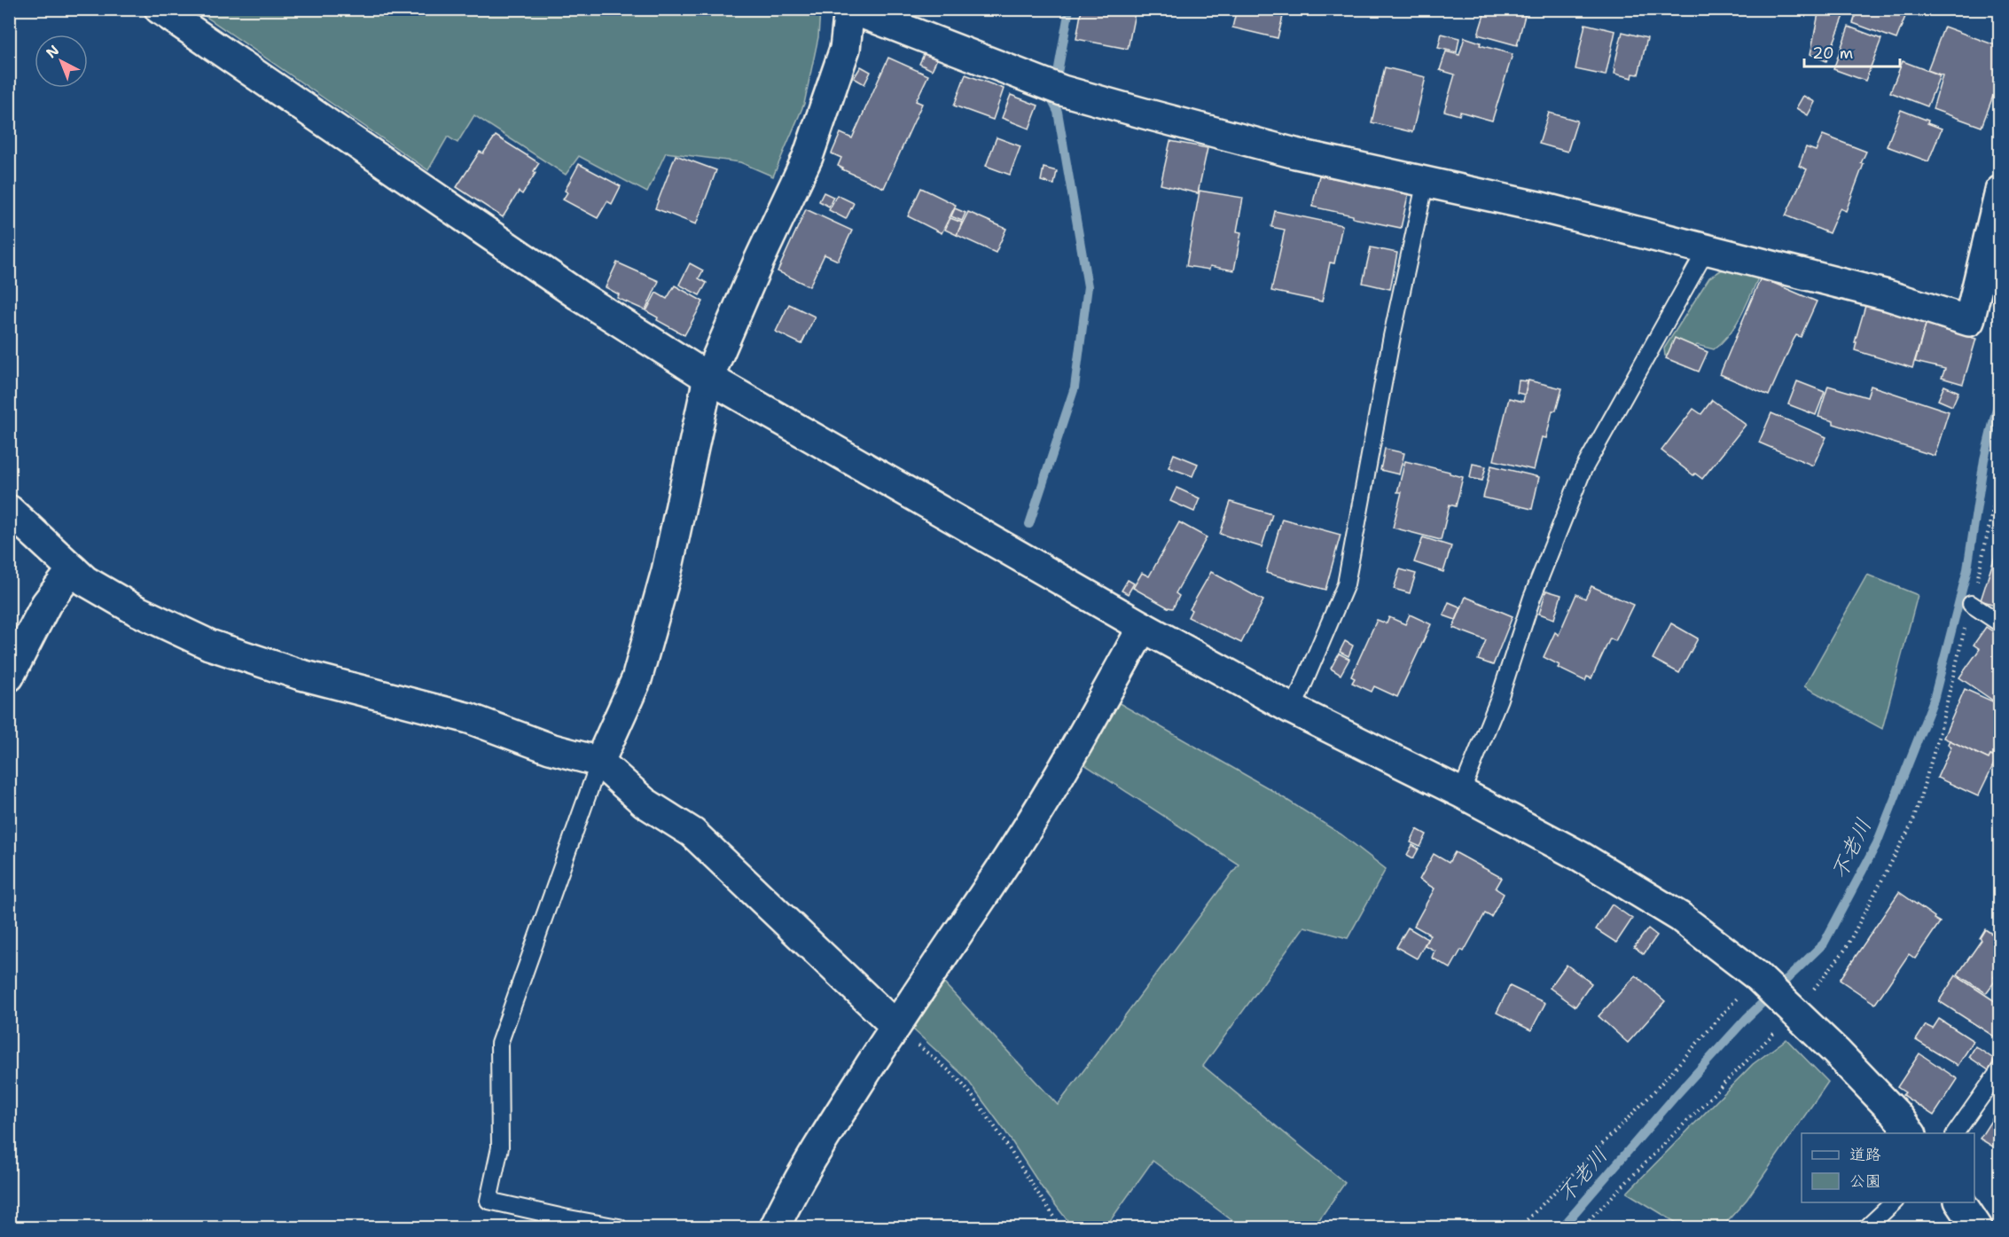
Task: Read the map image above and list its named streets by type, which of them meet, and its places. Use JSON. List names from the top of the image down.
{
  "water": ["不老川"],
  "legend": ["道路", "公園"],
  "scale_bar": "20 m",
  "north": "top left"
}
